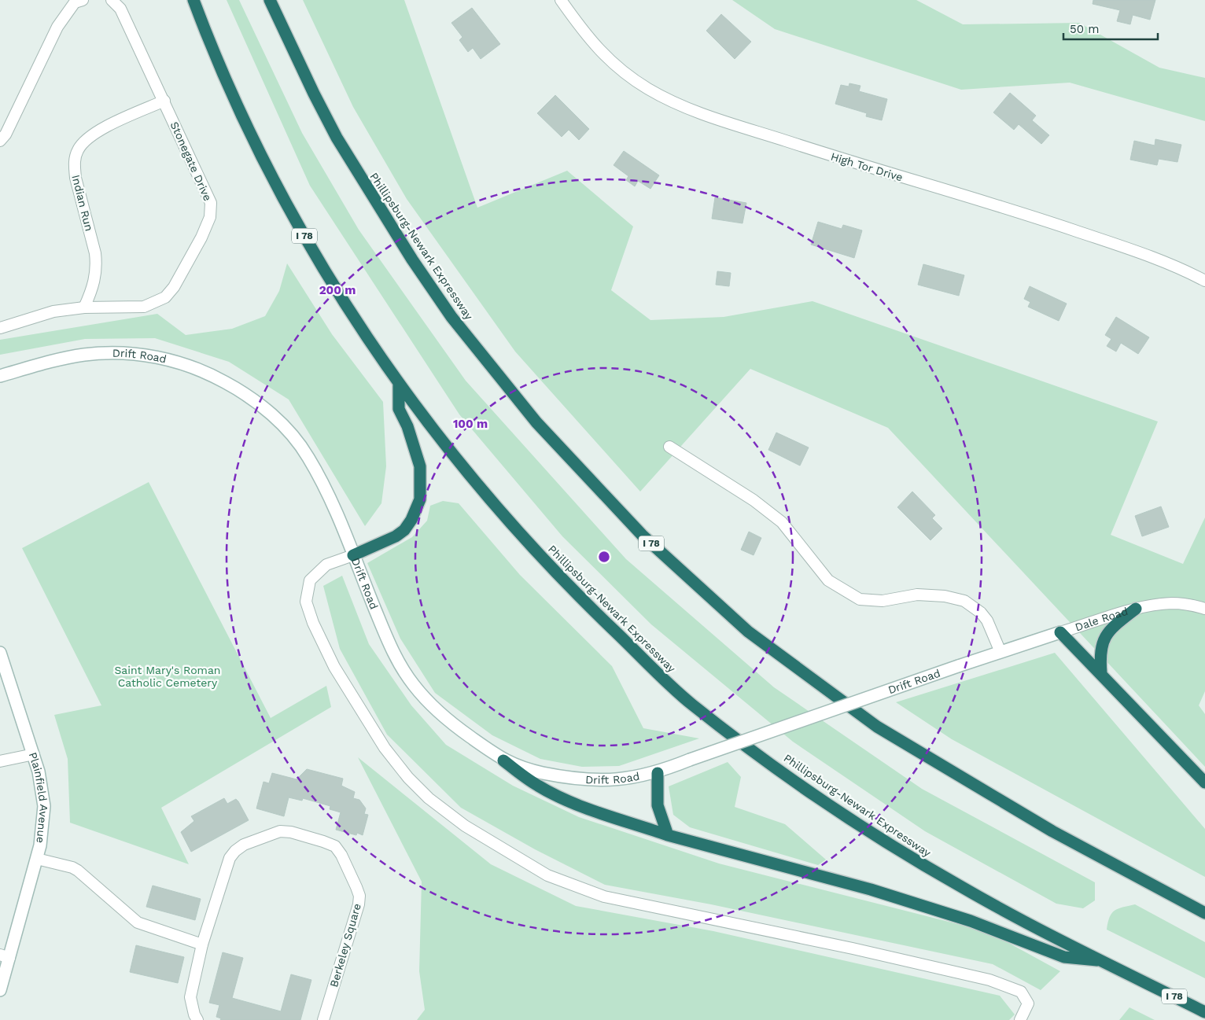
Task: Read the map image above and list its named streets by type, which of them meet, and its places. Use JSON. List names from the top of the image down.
{
  "streets": {
    "highway": ["I 78", "Phillipsburg-Newark Expressway"],
    "main road": ["Drift Road", "Dale Road", "Plainfield Avenue"],
    "street": [
      "Stonegate Drive",
      "High Tor Drive",
      "Indian Run",
      "Berkeley Square"
    ]
  },
  "crossings": [
    ["Stonegate Drive", "Indian Run"],
    ["Drift Road", "Dale Road"]
  ],
  "parks": ["Saint Mary's Roman Catholic Cemetery"],
  "scale_bar": "50 m",
  "rings": ["200 m", "100 m"]
}
